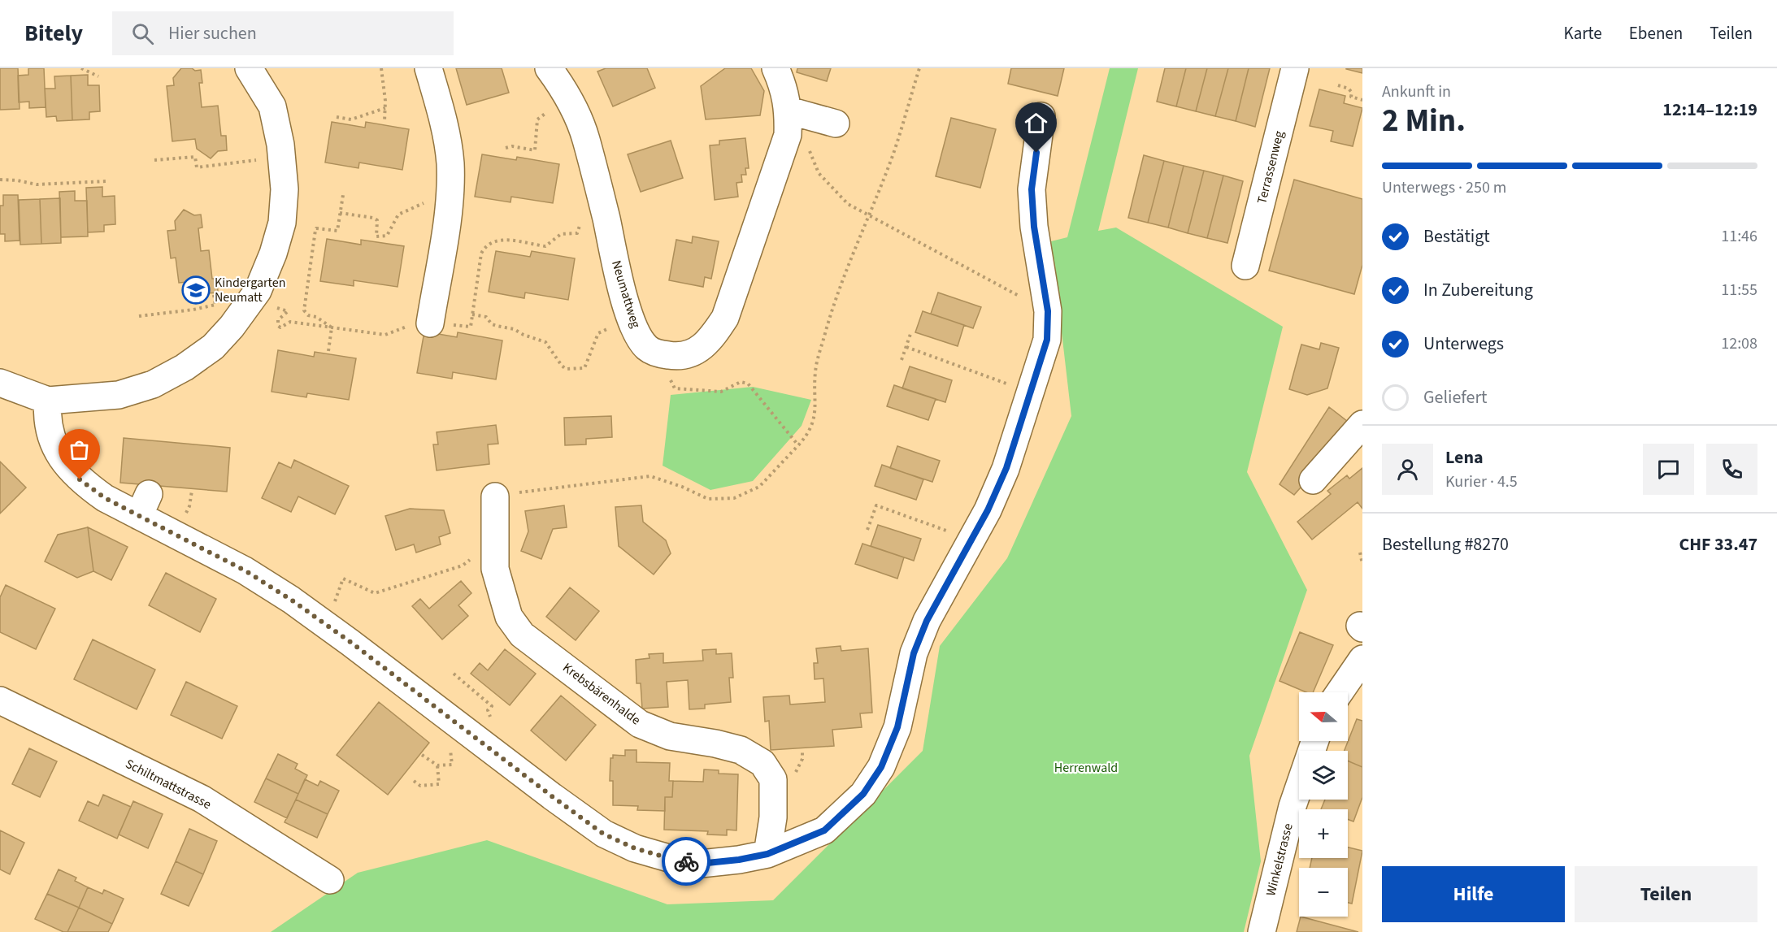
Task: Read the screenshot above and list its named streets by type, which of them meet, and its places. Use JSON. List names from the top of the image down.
{
  "streets": {
    "street": [
      "Terrassenweg",
      "Neumattweg",
      "Krebsbärenhalde",
      "Schiltmattstrasse",
      "Winkelstrasse"
    ]
  },
  "parks": ["Herrenwald"],
  "places": {
    "school or university": ["Kindergarten Neumatt"]
  },
  "north": "left",
  "page": {
    "header": "Bitely",
    "search": "Hier suchen",
    "nav": ["Karte", "Ebenen", "Teilen"],
    "heading": ["2 Min.", "Ankunft in", "12:14–12:19"],
    "panel": [
      "Lena",
      "Kurier · 4.5",
      "Bestellung #8270",
      "CHF 33.47"
    ],
    "bar": "Unterwegs · 250 m",
    "list": [
      ["Bestätigt", "11:46"],
      ["In Zubereitung", "11:55"],
      ["Unterwegs", "12:08"],
      "Geliefert"
    ],
    "map_buttons": ["+", "−"],
    "buttons": ["Hilfe", "Teilen"]
  }
}
